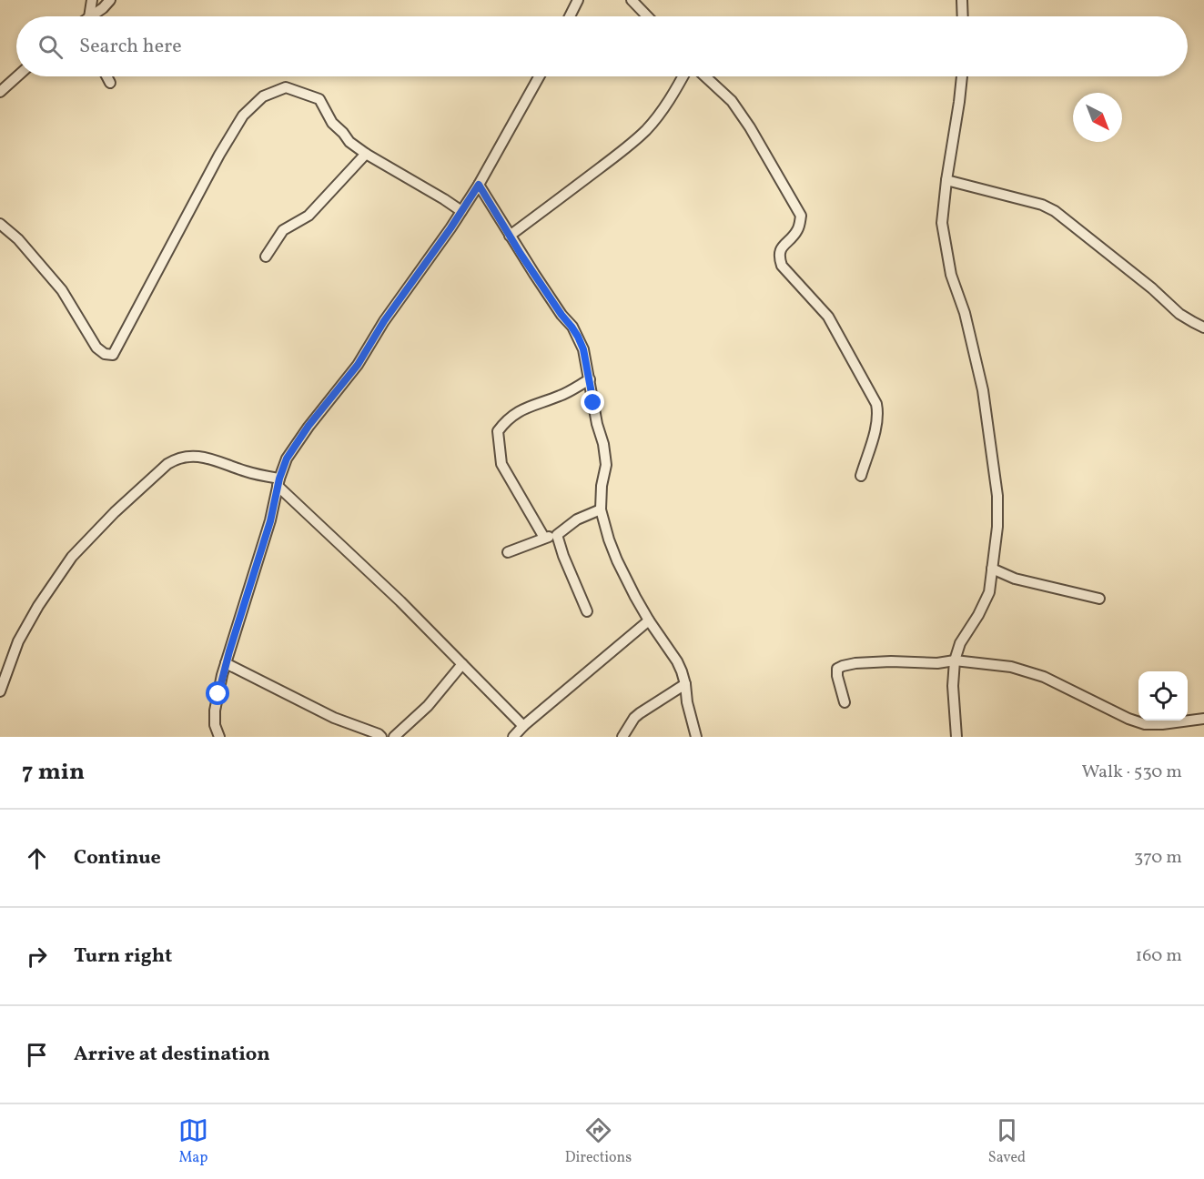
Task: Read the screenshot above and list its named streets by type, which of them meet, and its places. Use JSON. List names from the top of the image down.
{
  "north": "bottom right",
  "page": {
    "search": "Search here",
    "heading": ["7 min", "Walk · 530 m"],
    "list": [
      ["Continue", "370 m"],
      ["Turn right", "160 m"],
      "Arrive at destination"
    ],
    "nav": ["Map", "Directions", "Saved"]
  }
}
